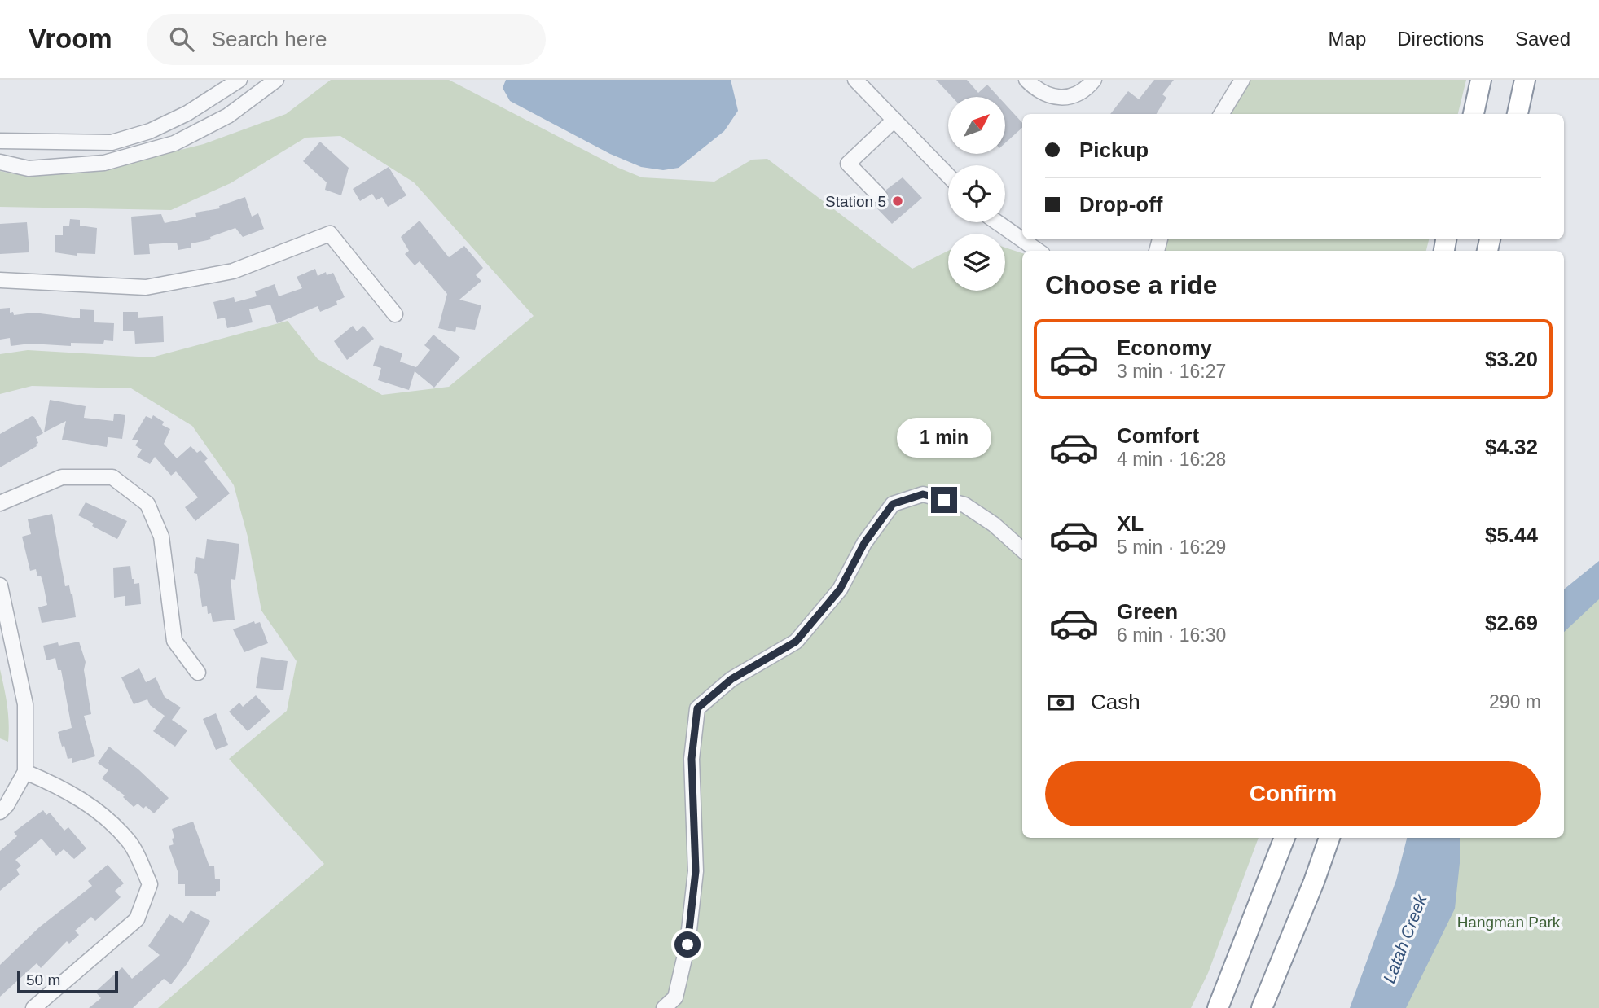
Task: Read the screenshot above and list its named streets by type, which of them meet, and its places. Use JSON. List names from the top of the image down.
{
  "water": ["Latah Creek"],
  "parks": ["Hangman Park"],
  "places": ["Station 5"],
  "scale_bar": "50 m",
  "north": "top right",
  "page": {
    "header": "Vroom",
    "search": "Search here",
    "nav": ["Map", "Directions", "Saved"],
    "banner": ["Pickup", "Drop-off"],
    "heading": "Choose a ride",
    "list": [
      {
        "name": "Economy",
        "note": "3 min · 16:27",
        "value": "$3.20"
      },
      {
        "name": "Comfort",
        "note": "4 min · 16:28",
        "value": "$4.32"
      },
      {
        "name": "XL",
        "note": "5 min · 16:29",
        "value": "$5.44"
      },
      {
        "name": "Green",
        "note": "6 min · 16:30",
        "value": "$2.69"
      }
    ],
    "bubble": "1 min",
    "pay": ["Cash", "290 m"],
    "buttons": "Confirm",
    "scale": "50 m"
  }
}
